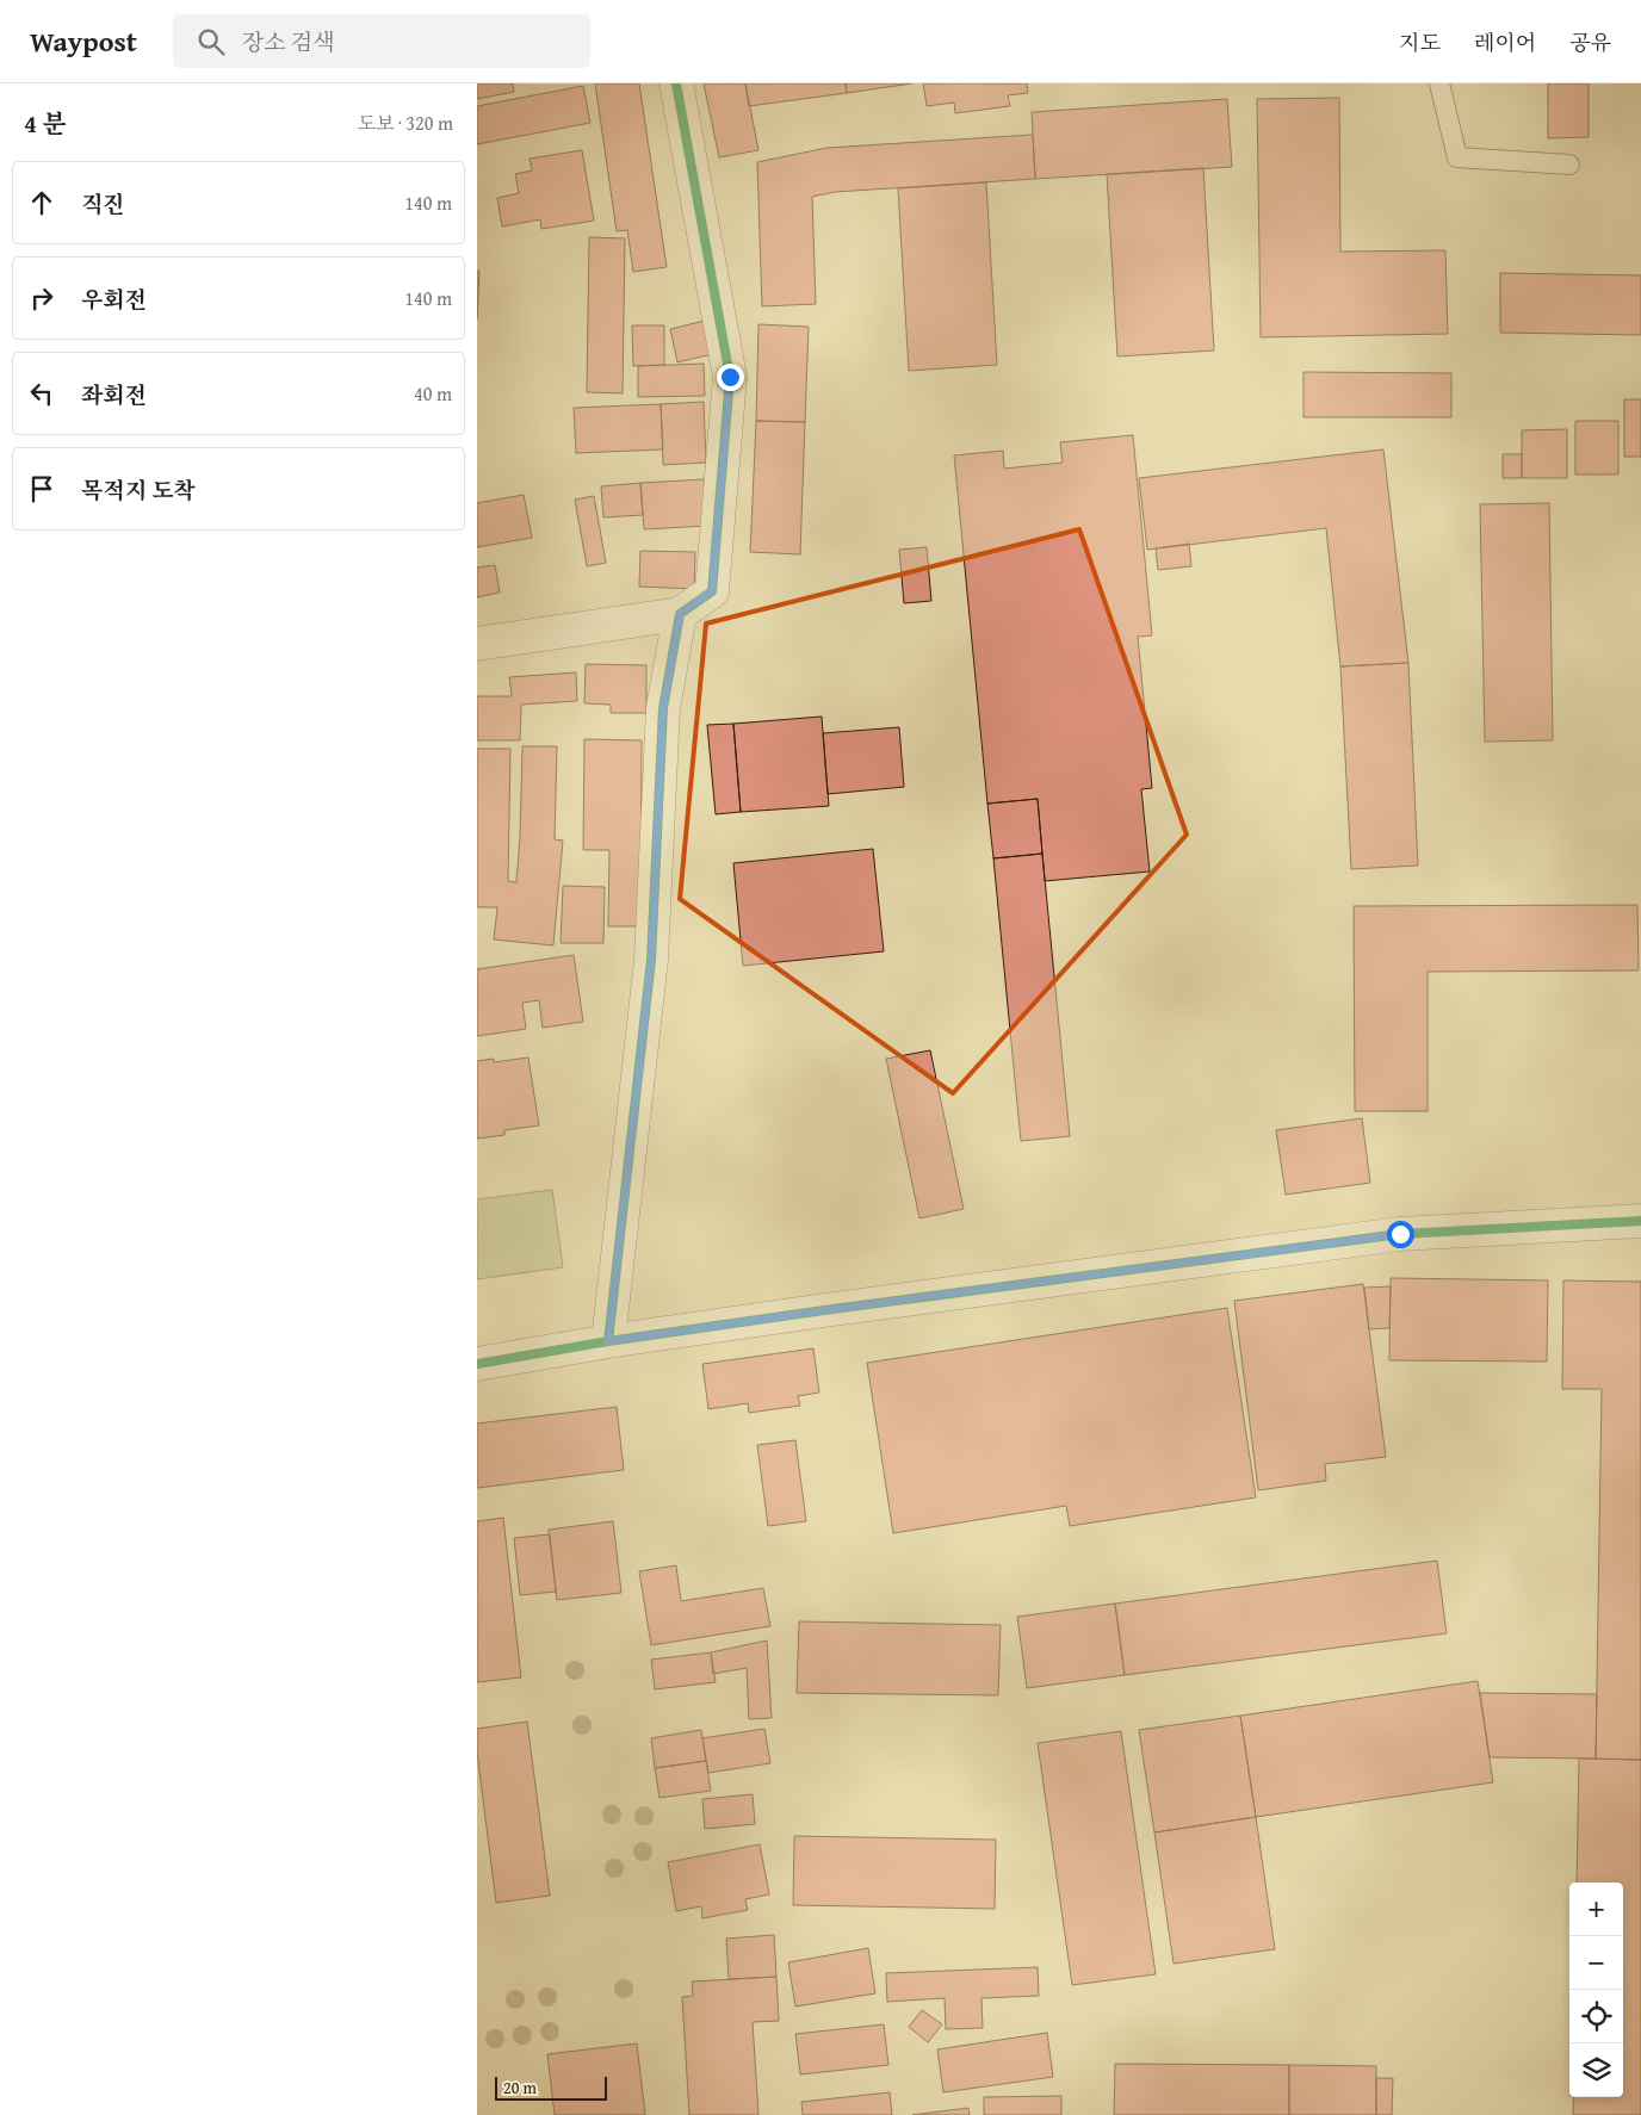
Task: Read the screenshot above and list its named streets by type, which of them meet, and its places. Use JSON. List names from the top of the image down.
{
  "scale_bar": "20 m",
  "page": {
    "header": "Waypost",
    "search": "장소 검색",
    "nav": ["지도", "레이어", "공유"],
    "heading": ["4 분", "도보 · 320 m"],
    "list": [
      ["직진", "140 m"],
      ["우회전", "140 m"],
      ["좌회전", "40 m"],
      "목적지 도착"
    ],
    "map_buttons": ["+", "−"],
    "scale": "20 m"
  }
}
